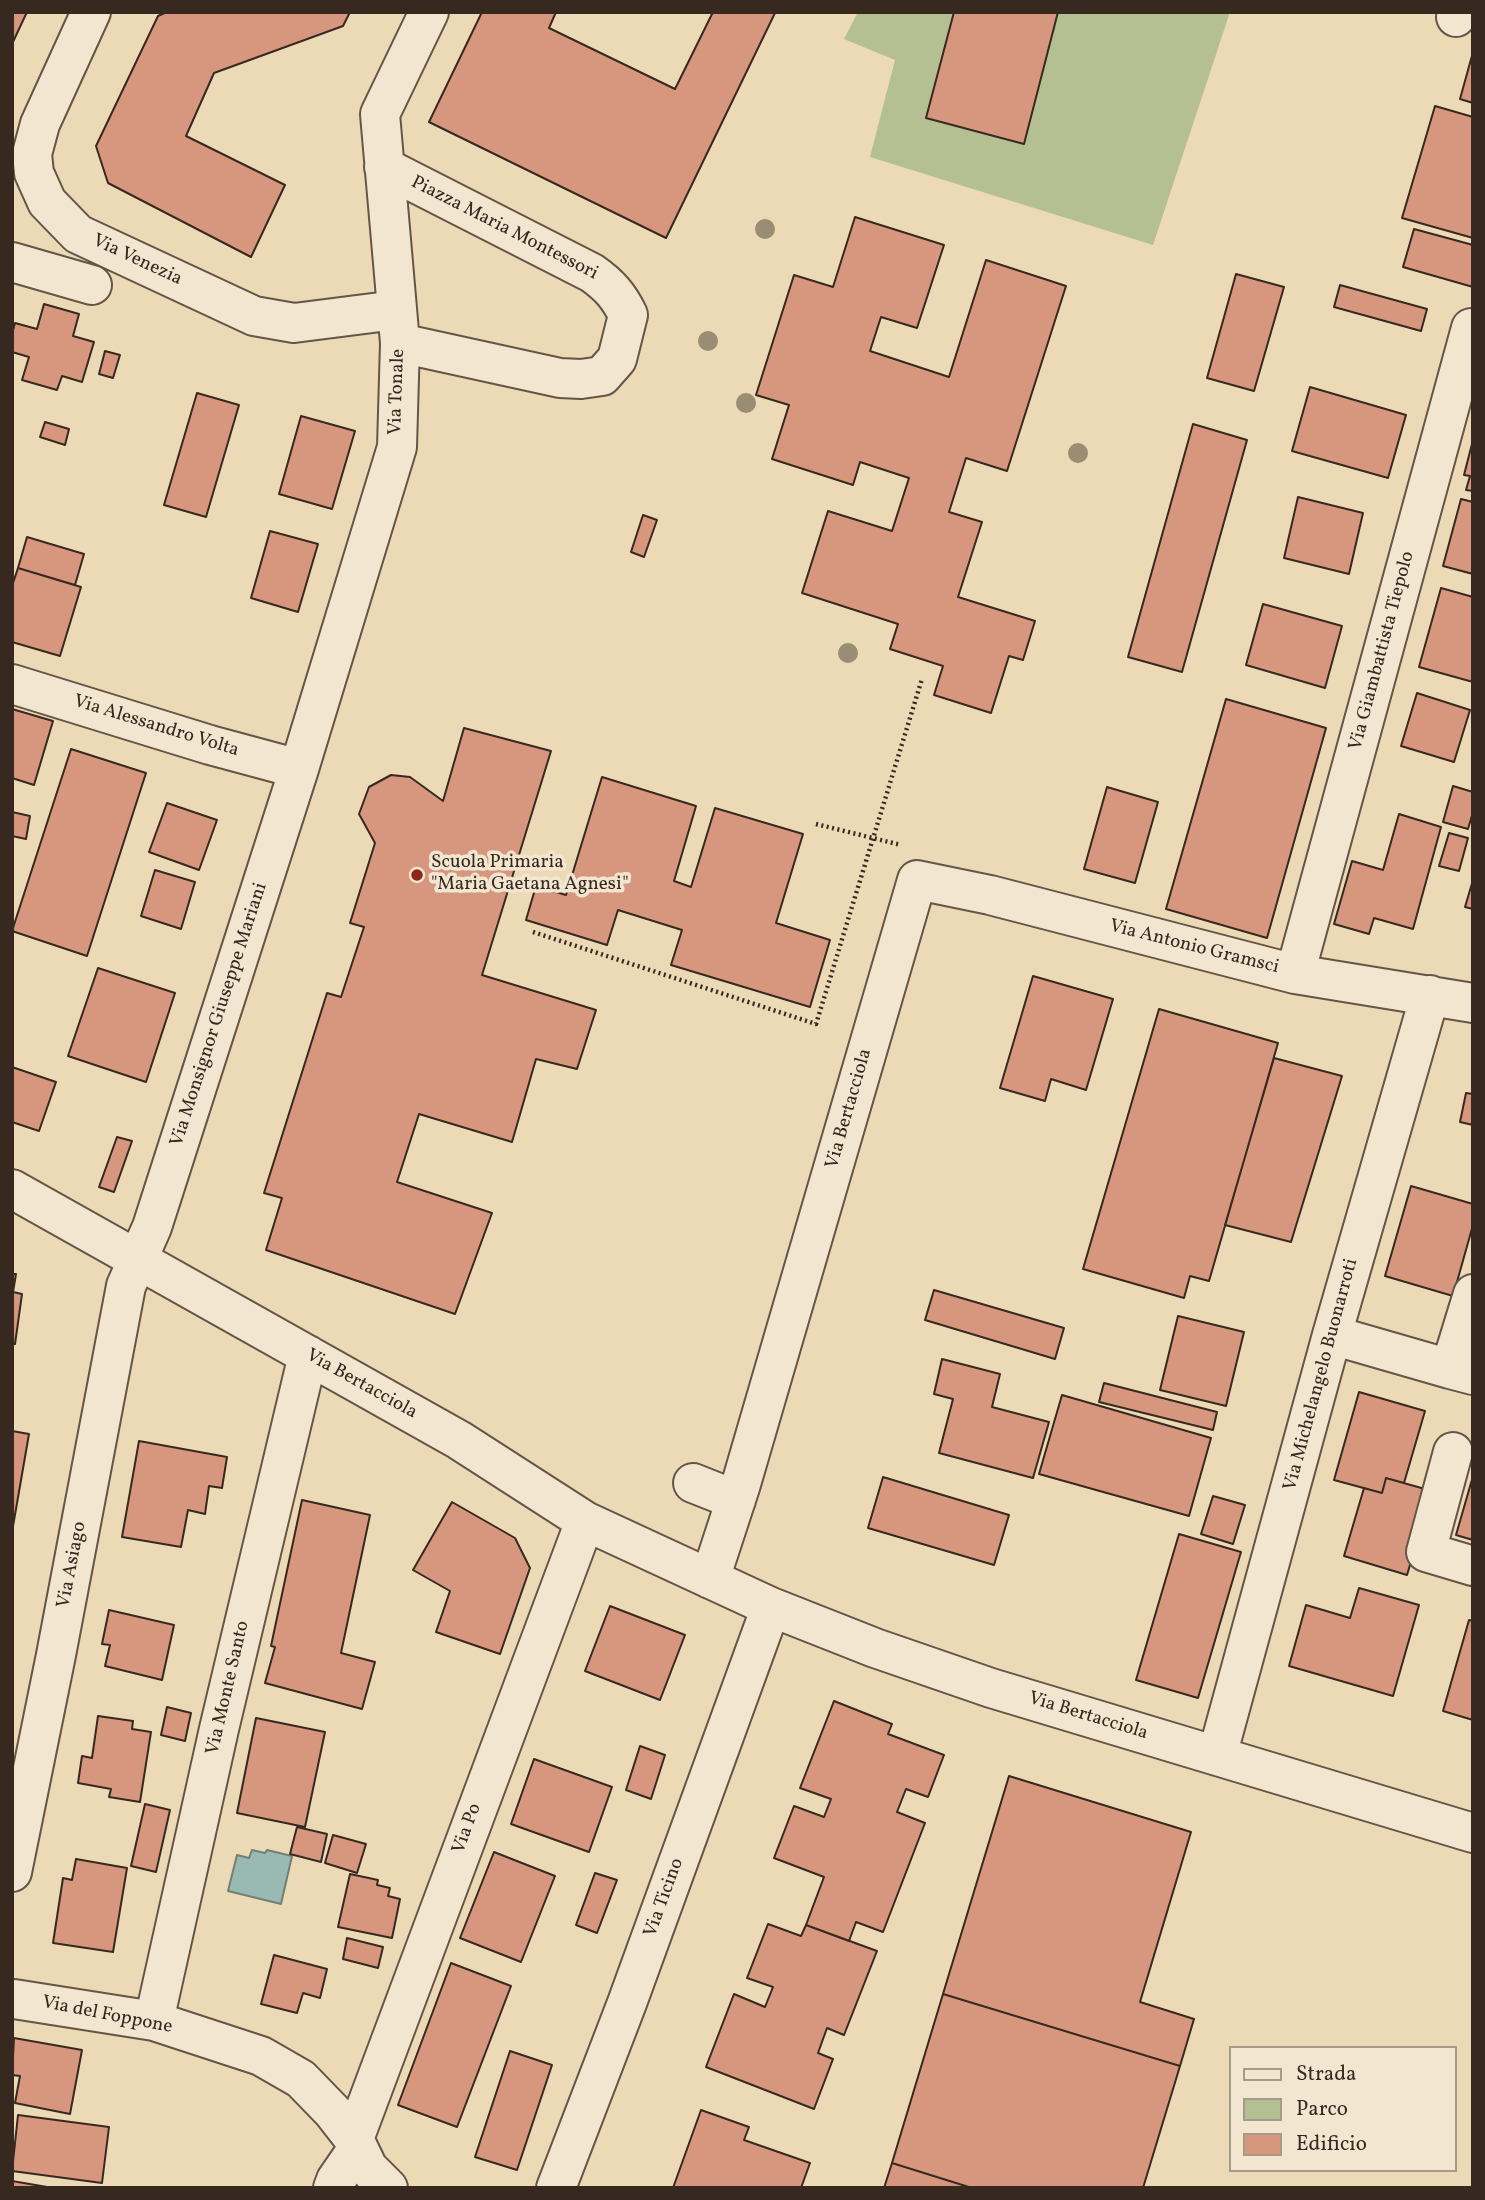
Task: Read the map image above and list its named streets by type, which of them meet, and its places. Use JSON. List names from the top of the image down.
{
  "streets": {
    "street": [
      "Piazza Maria Montessori",
      "Via Venezia",
      "Via Tonale",
      "Via Giambattista Tiepolo",
      "Via Alessandro Volta",
      "Via Antonio Gramsci",
      "Via Monsignor Giuseppe Mariani",
      "Via Bertacciola",
      "Via Michelangelo Buonarroti",
      "Via Asiago",
      "Via Monte Santo",
      "Via Po",
      "Via Ticino",
      "Via del Foppone"
    ]
  },
  "crossings": [
    ["Piazza Maria Montessori", "Via Venezia"],
    ["Piazza Maria Montessori", "Via Tonale"],
    ["Via Venezia", "Via Tonale"],
    ["Via Tonale", "Via Alessandro Volta"],
    ["Via Tonale", "Via Monsignor Giuseppe Mariani"],
    ["Via Giambattista Tiepolo", "Via Antonio Gramsci"],
    ["Via Alessandro Volta", "Via Monsignor Giuseppe Mariani"],
    ["Via Antonio Gramsci", "Via Bertacciola"],
    ["Via Antonio Gramsci", "Via Michelangelo Buonarroti"],
    ["Via Monsignor Giuseppe Mariani", "Via Bertacciola"],
    ["Via Monsignor Giuseppe Mariani", "Via Asiago"],
    ["Via Bertacciola", "Via Michelangelo Buonarroti"],
    ["Via Bertacciola", "Via Asiago"],
    ["Via Bertacciola", "Via Monte Santo"],
    ["Via Bertacciola", "Via Po"],
    ["Via Bertacciola", "Via Ticino"],
    ["Via Monte Santo", "Via del Foppone"],
    ["Via Po", "Via del Foppone"]
  ],
  "places": ["Scuola Primaria \"Maria Gaetana Agnesi\""],
  "legend": ["Strada", "Parco", "Edificio"]
}
